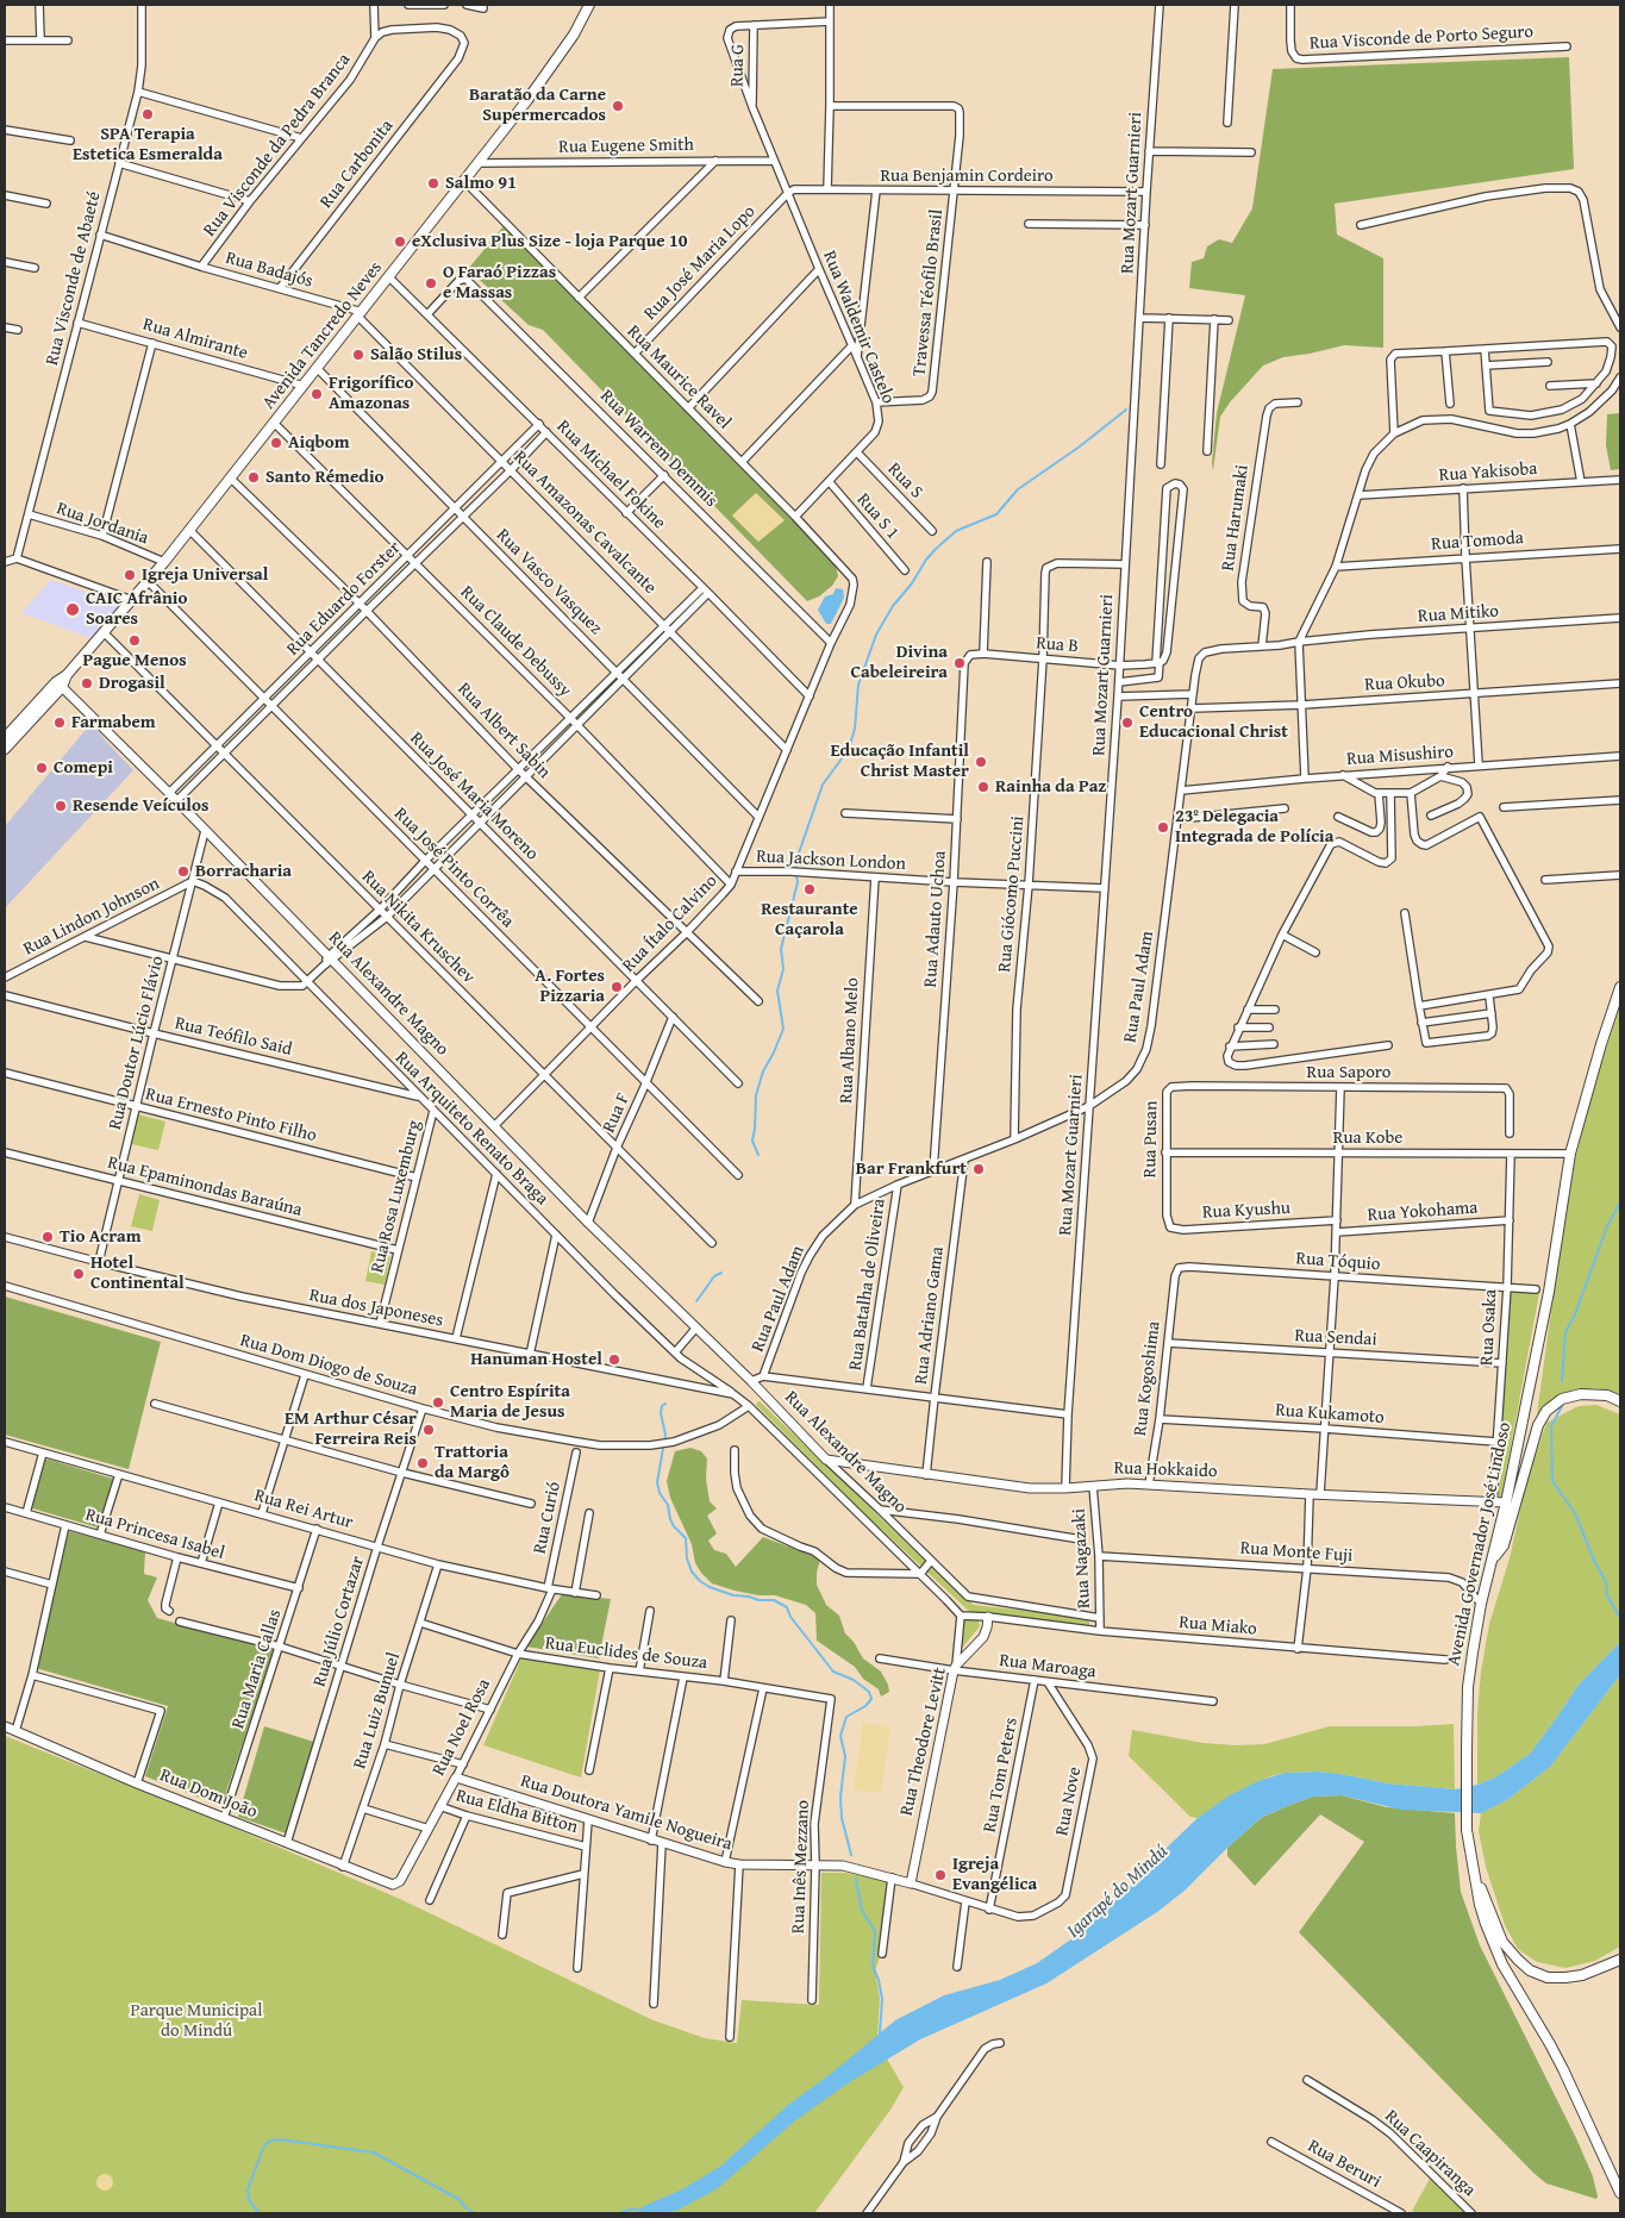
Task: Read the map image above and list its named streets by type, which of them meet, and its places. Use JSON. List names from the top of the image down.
{
  "streets": {
    "main road": ["Avenida Tancredo Neves", "Avenida Governador José Lindoso"],
    "street": [
      "Rua Visconde de Porto Seguro",
      "Rua G",
      "Rua Visconde da Pedra Branca",
      "Rua Eugene Smith",
      "Rua Carbonita",
      "Rua Benjamin Cordeiro",
      "Rua Mozart Guarnieri",
      "Rua José Maria Lopo",
      "Rua Badajós",
      "Rua Visconde de Abaeté",
      "Travessa Téofilo Brasil",
      "Rua Waldemir Castelo",
      "Rua Almirante",
      "Rua Maurice Ravel",
      "Rua Warrem Demmis",
      "Rua Yakisoba",
      "Rua Michael Fokine",
      "Rua S",
      "Rua S 1",
      "Rua Harumaki",
      "Rua Amazonas Cavalcante",
      "Rua Jordania",
      "Rua Tomoda",
      "Rua Vasco Vasquez",
      "Rua Eduardo Forster",
      "Rua Mitiko",
      "Rua Claude Debussy",
      "Rua B",
      "Rua Okubo",
      "Rua Albert Sabin",
      "Rua Misushiro",
      "Rua José Maria Moreno",
      "Rua Jackson London",
      "Rua José Pinto Corrêa",
      "Rua Giócomo Puccini",
      "Rua Lindon Johnson",
      "Rua Adauto Uchoa",
      "Rua Ítalo Calvino",
      "Rua Nikita Kruschev",
      "Rua Paul Adam",
      "Rua Alexandre Magno",
      "Rua Teófilo Said",
      "Rua Albano Melo",
      "Rua Doutor Lúcio Flávio",
      "Rua Saporo",
      "Rua F",
      "Rua Ernesto Pinto Filho",
      "Rua Arquiteto Renato Braga",
      "Rua Kobe",
      "Rua Pusan",
      "Rua Epaminondas Baraúna",
      "Rua Rosa Luxemburg",
      "Rua Kyushu",
      "Rua Yokohama",
      "Rua Tóquio",
      "Rua Batalha de Oliveira",
      "Rua dos Japoneses",
      "Rua Adriano Gama",
      "Rua Osaka",
      "Rua Sendai",
      "Rua Dom Diogo de Souza",
      "Rua Kogoshima",
      "Rua Kukamoto",
      "Rua Hokkaido",
      "Rua Rei Artur",
      "Rua Curió",
      "Rua Princesa Isabel",
      "Rua Monte Fuji",
      "Rua Nagazaki",
      "Rua Júlio Cortazar",
      "Rua Miako",
      "Rua Euclides de Souza",
      "Rua Maroaga",
      "Rua Maria Callas",
      "Rua Luiz Bunuel",
      "Rua Noel Rosa",
      "Rua Theodore Levitt",
      "Rua Tom Peters",
      "Rua Dom João",
      "Rua Nove",
      "Rua Eldha Bitton",
      "Rua Doutora Yamile Nogueira",
      "Rua Inês Mezzano",
      "Rua Caapiranga",
      "Rua Beruri"
    ]
  },
  "crossings": [
    ["Rua G", "Rua Waldemir Castelo"],
    ["Rua Visconde da Pedra Branca", "Rua Carbonita"],
    ["Rua Visconde da Pedra Branca", "Rua Badajós"],
    ["Rua Eugene Smith", "Rua Waldemir Castelo"],
    ["Rua Eugene Smith", "Avenida Tancredo Neves"],
    ["Rua Carbonita", "Rua Badajós"],
    ["Rua Benjamin Cordeiro", "Rua Mozart Guarnieri"],
    ["Rua Benjamin Cordeiro", "Rua José Maria Lopo"],
    ["Rua Benjamin Cordeiro", "Travessa Téofilo Brasil"],
    ["Rua Benjamin Cordeiro", "Rua Waldemir Castelo"],
    ["Rua Mozart Guarnieri", "Rua B"],
    ["Rua Mozart Guarnieri", "Rua Jackson London"],
    ["Rua Mozart Guarnieri", "Rua Giócomo Puccini"],
    ["Rua Mozart Guarnieri", "Rua Paul Adam"],
    ["Rua Mozart Guarnieri", "Rua Hokkaido"],
    ["Rua José Maria Lopo", "Rua Waldemir Castelo"],
    ["Rua José Maria Lopo", "Rua Maurice Ravel"],
    ["Rua Badajós", "Rua Visconde de Abaeté"],
    ["Rua Badajós", "Avenida Tancredo Neves"],
    ["Rua Badajós", "Rua Amazonas Cavalcante"],
    ["Rua Visconde de Abaeté", "Rua Almirante"],
    ["Rua Visconde de Abaeté", "Rua Jordania"],
    ["Travessa Téofilo Brasil", "Rua Waldemir Castelo"],
    ["Rua Waldemir Castelo", "Rua Maurice Ravel"],
    ["Rua Waldemir Castelo", "Rua S"],
    ["Rua Waldemir Castelo", "Rua S 1"],
    ["Avenida Tancredo Neves", "Rua Almirante"],
    ["Avenida Tancredo Neves", "Rua Maurice Ravel"],
    ["Avenida Tancredo Neves", "Rua Michael Fokine"],
    ["Avenida Tancredo Neves", "Rua Amazonas Cavalcante"],
    ["Avenida Tancredo Neves", "Rua Jordania"],
    ["Avenida Tancredo Neves", "Rua Vasco Vasquez"],
    ["Avenida Tancredo Neves", "Rua Claude Debussy"],
    ["Avenida Tancredo Neves", "Rua Albert Sabin"],
    ["Avenida Tancredo Neves", "Rua José Maria Moreno"],
    ["Avenida Tancredo Neves", "Rua José Pinto Corrêa"],
    ["Avenida Tancredo Neves", "Rua Nikita Kruschev"],
    ["Avenida Tancredo Neves", "Rua Alexandre Magno"],
    ["Rua Maurice Ravel", "Rua Ítalo Calvino"],
    ["Rua Warrem Demmis", "Rua Michael Fokine"],
    ["Rua Warrem Demmis", "Rua Ítalo Calvino"],
    ["Rua Michael Fokine", "Rua Eduardo Forster"],
    ["Rua Michael Fokine", "Rua Ítalo Calvino"],
    ["Rua Harumaki", "Rua Paul Adam"],
    ["Rua Amazonas Cavalcante", "Rua Eduardo Forster"],
    ["Rua Amazonas Cavalcante", "Rua Ítalo Calvino"],
    ["Rua Vasco Vasquez", "Rua Eduardo Forster"],
    ["Rua Vasco Vasquez", "Rua Ítalo Calvino"],
    ["Rua Eduardo Forster", "Rua Claude Debussy"],
    ["Rua Eduardo Forster", "Rua Albert Sabin"],
    ["Rua Eduardo Forster", "Rua José Maria Moreno"],
    ["Rua Eduardo Forster", "Rua José Pinto Corrêa"],
    ["Rua Eduardo Forster", "Rua Nikita Kruschev"],
    ["Rua Eduardo Forster", "Rua Alexandre Magno"],
    ["Rua Claude Debussy", "Rua Ítalo Calvino"],
    ["Rua B", "Rua Giócomo Puccini"],
    ["Rua B", "Rua Adauto Uchoa"],
    ["Rua Okubo", "Rua Paul Adam"],
    ["Rua Albert Sabin", "Rua Ítalo Calvino"],
    ["Rua Misushiro", "Rua Paul Adam"],
    ["Rua José Maria Moreno", "Rua Ítalo Calvino"],
    ["Rua José Maria Moreno", "Rua F"],
    ["Rua Jackson London", "Rua Giócomo Puccini"],
    ["Rua Jackson London", "Rua Adauto Uchoa"],
    ["Rua Jackson London", "Rua Ítalo Calvino"],
    ["Rua Jackson London", "Rua Albano Melo"],
    ["Rua José Pinto Corrêa", "Rua Ítalo Calvino"],
    ["Rua José Pinto Corrêa", "Rua F"],
    ["Rua Giócomo Puccini", "Rua Paul Adam"],
    ["Rua Lindon Johnson", "Rua Doutor Lúcio Flávio"],
    ["Rua Lindon Johnson", "Rua Arquiteto Renato Braga"],
    ["Rua Adauto Uchoa", "Rua Paul Adam"],
    ["Rua Ítalo Calvino", "Rua Nikita Kruschev"],
    ["Rua Ítalo Calvino", "Rua Alexandre Magno"],
    ["Rua Nikita Kruschev", "Rua F"],
    ["Rua Paul Adam", "Rua Alexandre Magno"],
    ["Rua Paul Adam", "Rua Albano Melo"],
    ["Rua Paul Adam", "Rua Batalha de Oliveira"],
    ["Rua Paul Adam", "Rua Adriano Gama"],
    ["Rua Alexandre Magno", "Rua Doutor Lúcio Flávio"],
    ["Rua Alexandre Magno", "Rua F"],
    ["Rua Alexandre Magno", "Rua Hokkaido"],
    ["Rua Alexandre Magno", "Rua Nagazaki"],
    ["Rua Teófilo Said", "Rua Doutor Lúcio Flávio"],
    ["Rua Teófilo Said", "Rua Arquiteto Renato Braga"],
    ["Rua Doutor Lúcio Flávio", "Rua Ernesto Pinto Filho"],
    ["Rua Doutor Lúcio Flávio", "Rua Arquiteto Renato Braga"],
    ["Rua Doutor Lúcio Flávio", "Rua Epaminondas Baraúna"],
    ["Rua Doutor Lúcio Flávio", "Rua dos Japoneses"],
    ["Rua Saporo", "Rua Pusan"],
    ["Rua Ernesto Pinto Filho", "Rua Rosa Luxemburg"],
    ["Rua Arquiteto Renato Braga", "Rua Rosa Luxemburg"],
    ["Rua Arquiteto Renato Braga", "Rua dos Japoneses"],
    ["Rua Kobe", "Rua Pusan"],
    ["Rua Kobe", "Rua Osaka"],
    ["Rua Kobe", "Avenida Governador José Lindoso"],
    ["Rua Pusan", "Rua Kyushu"],
    ["Rua Epaminondas Baraúna", "Rua Rosa Luxemburg"],
    ["Rua Rosa Luxemburg", "Rua dos Japoneses"],
    ["Rua Yokohama", "Rua Osaka"],
    ["Rua Tóquio", "Rua Osaka"],
    ["Rua Tóquio", "Rua Kogoshima"],
    ["Rua dos Japoneses", "Rua Dom Diogo de Souza"],
    ["Rua Adriano Gama", "Rua Hokkaido"],
    ["Rua Osaka", "Rua Sendai"],
    ["Rua Osaka", "Rua Kukamoto"],
    ["Rua Osaka", "Rua Hokkaido"],
    ["Rua Sendai", "Rua Kogoshima"],
    ["Rua Dom Diogo de Souza", "Rua Júlio Cortazar"],
    ["Rua Kogoshima", "Rua Kukamoto"],
    ["Rua Kogoshima", "Rua Hokkaido"],
    ["Rua Hokkaido", "Avenida Governador José Lindoso"],
    ["Rua Hokkaido", "Rua Nagazaki"],
    ["Rua Rei Artur", "Rua Curió"],
    ["Rua Rei Artur", "Rua Júlio Cortazar"],
    ["Rua Rei Artur", "Rua Maria Callas"],
    ["Rua Rei Artur", "Rua Luiz Bunuel"],
    ["Rua Rei Artur", "Rua Noel Rosa"],
    ["Rua Curió", "Rua Noel Rosa"],
    ["Rua Princesa Isabel", "Rua Maria Callas"],
    ["Avenida Governador José Lindoso", "Rua Monte Fuji"],
    ["Rua Monte Fuji", "Rua Nagazaki"],
    ["Rua Nagazaki", "Rua Miako"],
    ["Rua Júlio Cortazar", "Rua Dom João"],
    ["Rua Miako", "Rua Theodore Levitt"],
    ["Rua Euclides de Souza", "Rua Luiz Bunuel"],
    ["Rua Euclides de Souza", "Rua Noel Rosa"],
    ["Rua Euclides de Souza", "Rua Inês Mezzano"],
    ["Rua Maroaga", "Rua Theodore Levitt"],
    ["Rua Maroaga", "Rua Tom Peters"],
    ["Rua Maroaga", "Rua Nove"],
    ["Rua Maria Callas", "Rua Dom João"],
    ["Rua Luiz Bunuel", "Rua Dom João"],
    ["Rua Noel Rosa", "Rua Dom João"],
    ["Rua Noel Rosa", "Rua Eldha Bitton"],
    ["Rua Noel Rosa", "Rua Doutora Yamile Nogueira"],
    ["Rua Theodore Levitt", "Rua Doutora Yamile Nogueira"],
    ["Rua Tom Peters", "Rua Doutora Yamile Nogueira"],
    ["Rua Nove", "Rua Doutora Yamile Nogueira"],
    ["Rua Doutora Yamile Nogueira", "Rua Inês Mezzano"]
  ],
  "water": ["Igarapé do Mindú"],
  "parks": ["Parque Municipal do Mindú"],
  "places": [
    "Baratão da Carne Supermercados",
    "SPA Terapia Estetica Esmeralda",
    "Salmo 91",
    "eXclusiva Plus Size - loja Parque 10",
    "O Faraó Pizzas e Massas",
    "Salão Stilus",
    "Frigorífico Amazonas",
    "Aiqbom",
    "Santo Rémedio",
    "Igreja Universal",
    "CAIC Afrânio Soares",
    "Pague Menos",
    "Divina Cabeleireira",
    "Drogasil",
    "Farmabem",
    "Centro Educacional Christ",
    "Educação Infantil Christ Master",
    "Comepi",
    "Rainha da Paz",
    "Resende Veículos",
    "23º Delegacia Integrada de Polícia",
    "Borracharia",
    "Restaurante Caçarola",
    "A. Fortes Pizzaria",
    "Bar Frankfurt",
    "Tio Acram",
    "Hotel Continental",
    "Hanuman Hostel",
    "Centro Espírita Maria de Jesus",
    "EM Arthur César Ferreira Reis",
    "Trattoria da Margô",
    "Igreja Evangélica"
  ]
}
